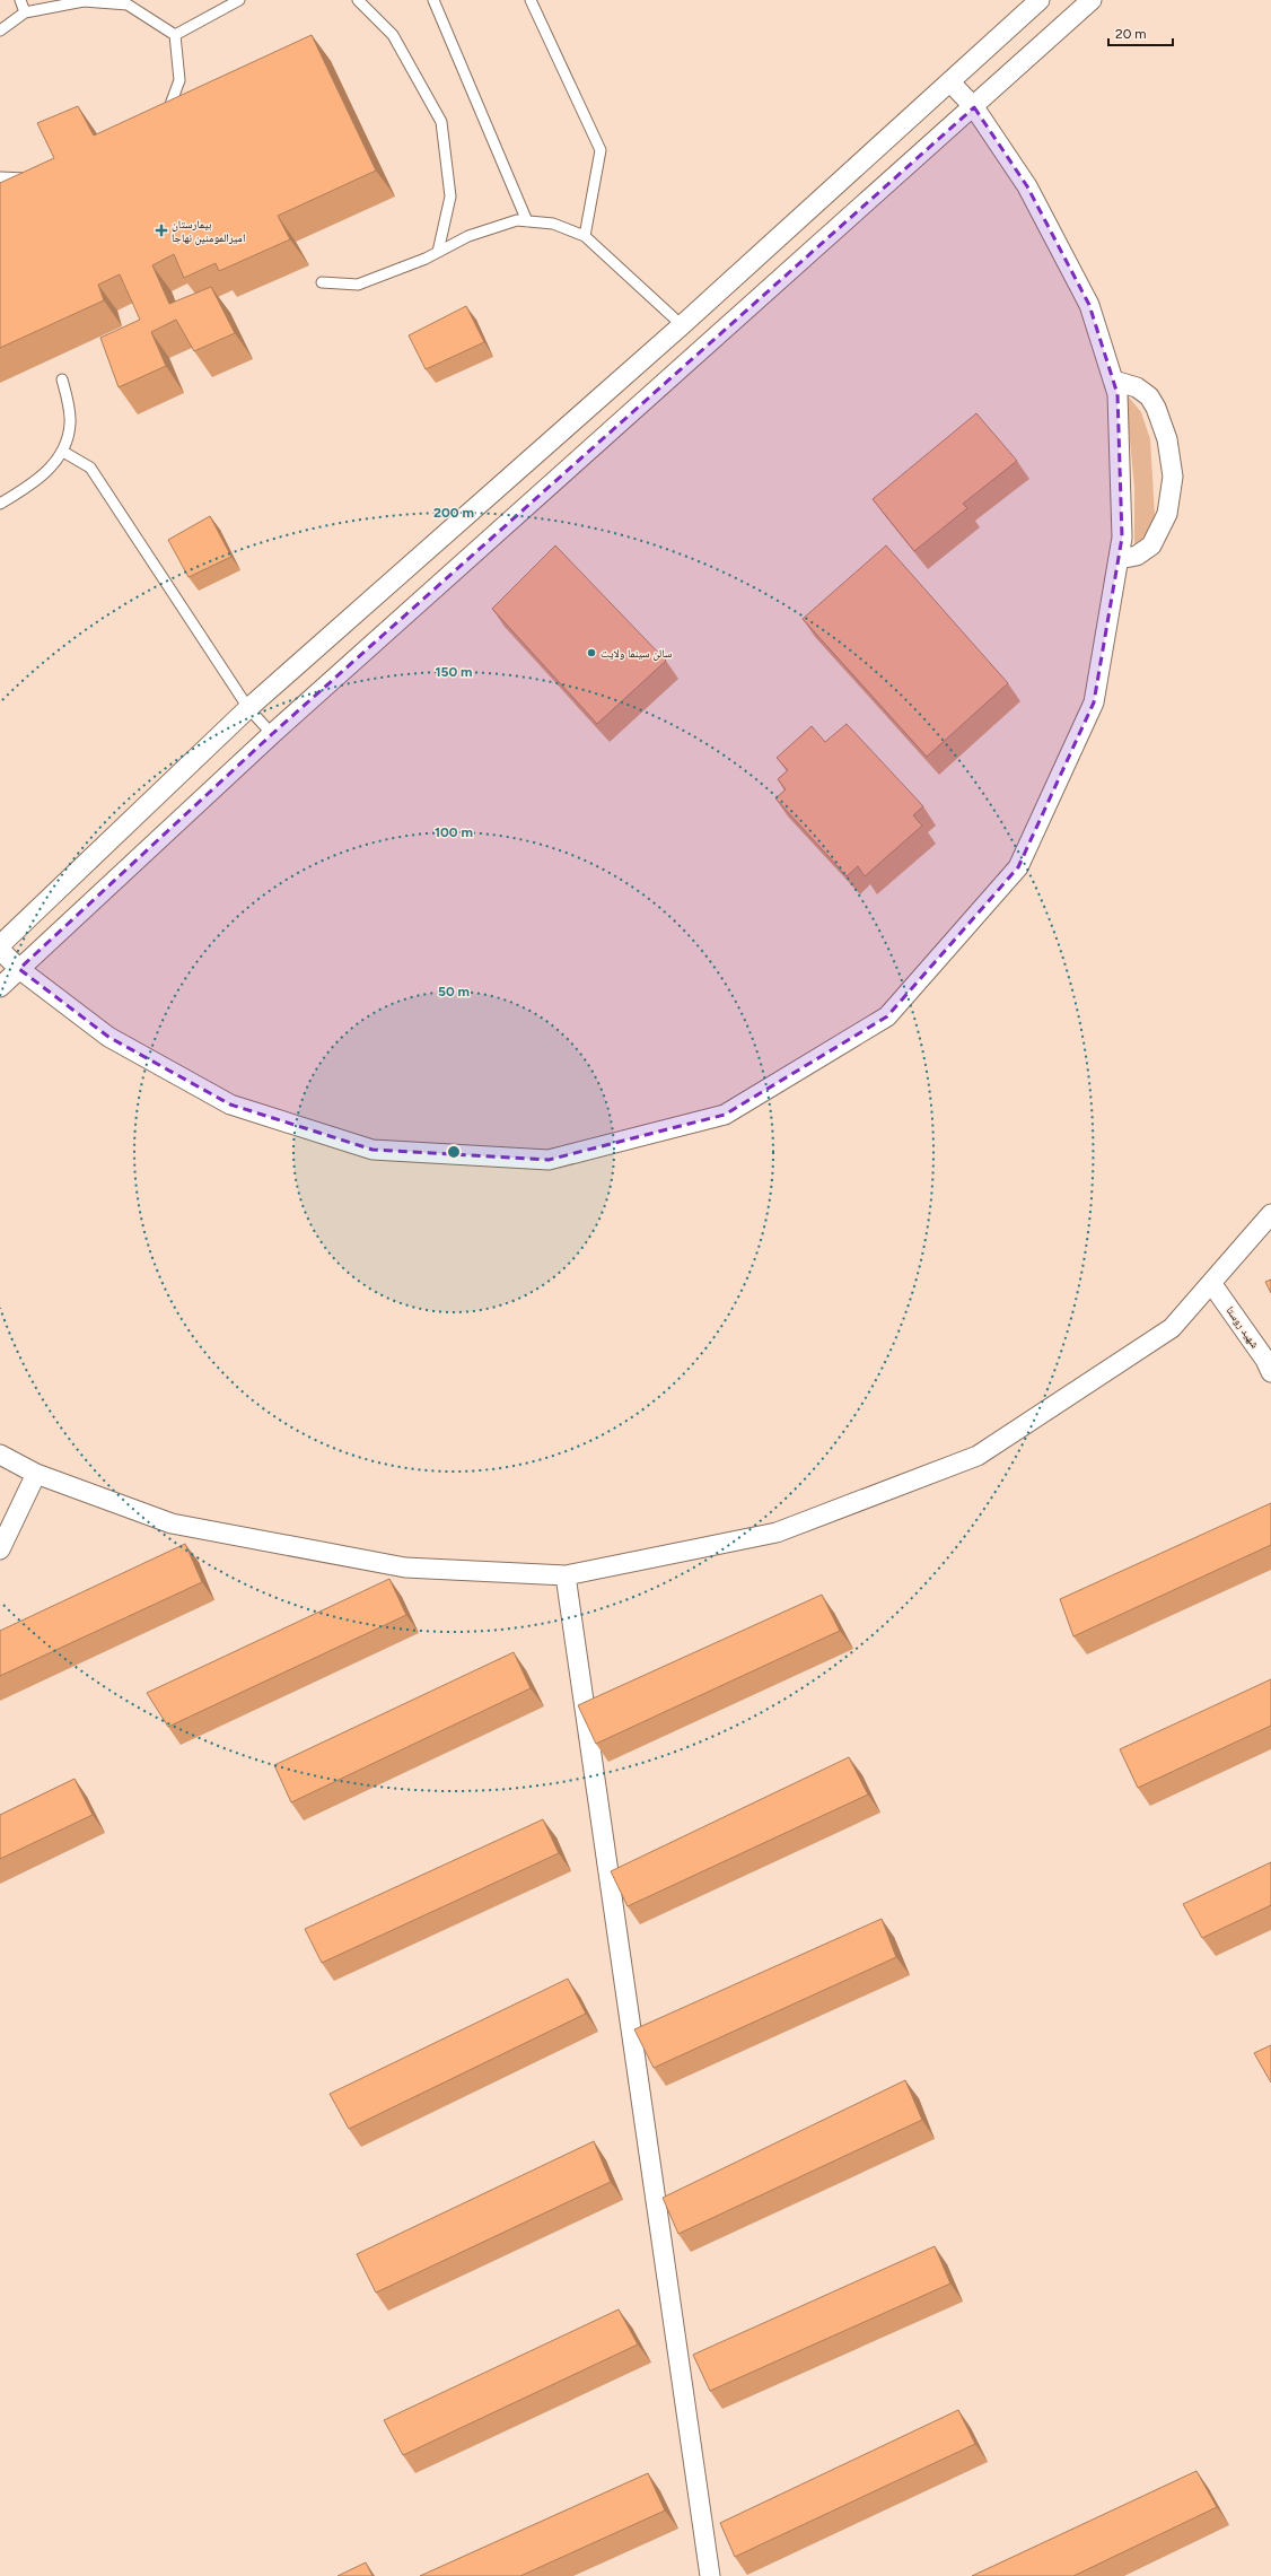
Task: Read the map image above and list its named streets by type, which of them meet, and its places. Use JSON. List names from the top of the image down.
{
  "streets": {
    "street": ["شهید روستا"]
  },
  "places": {
    "health": ["بیمارستان امیرالمومنین نهاجا"],
    "other": ["سالن سینما ولایت"]
  },
  "scale_bar": "20 m",
  "rings": [
    "200 m",
    "150 m",
    "100 m",
    "50 m"
  ]
}
